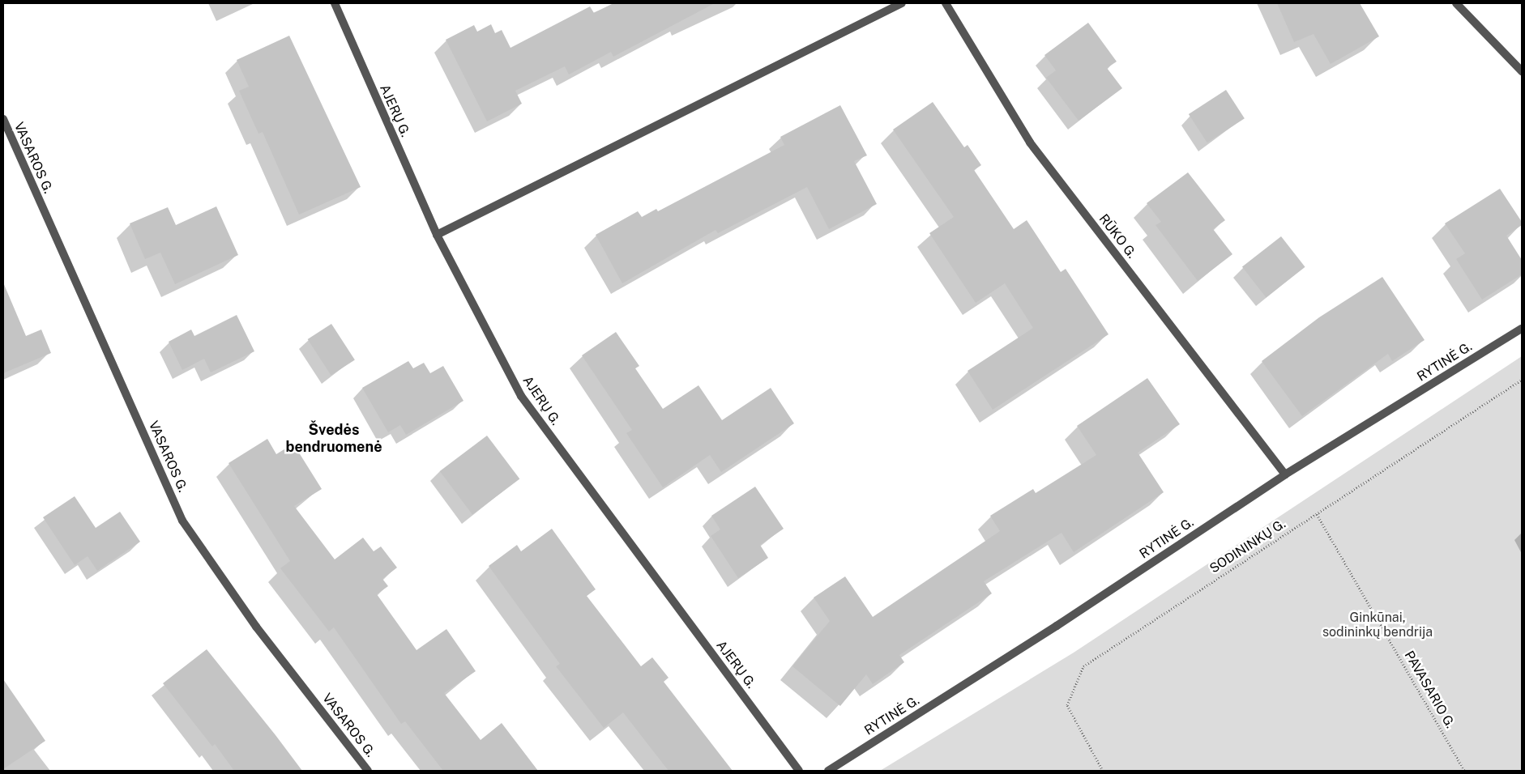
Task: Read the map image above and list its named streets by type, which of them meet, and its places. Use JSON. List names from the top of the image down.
{
  "streets": {
    "street": [
      "AJERŲ G.",
      "VASAROS G.",
      "RŪKO G.",
      "RYTINĖ G."
    ],
    "path": ["SODININKŲ G.", "PAVASARIO G."]
  },
  "crossings": [
    ["RŪKO G.", "RYTINĖ G."],
    ["SODININKŲ G.", "PAVASARIO G."]
  ],
  "districts": ["Švedės bendruomenė"],
  "parks": ["Ginkūnai, sodininkų bendrija"]
}
